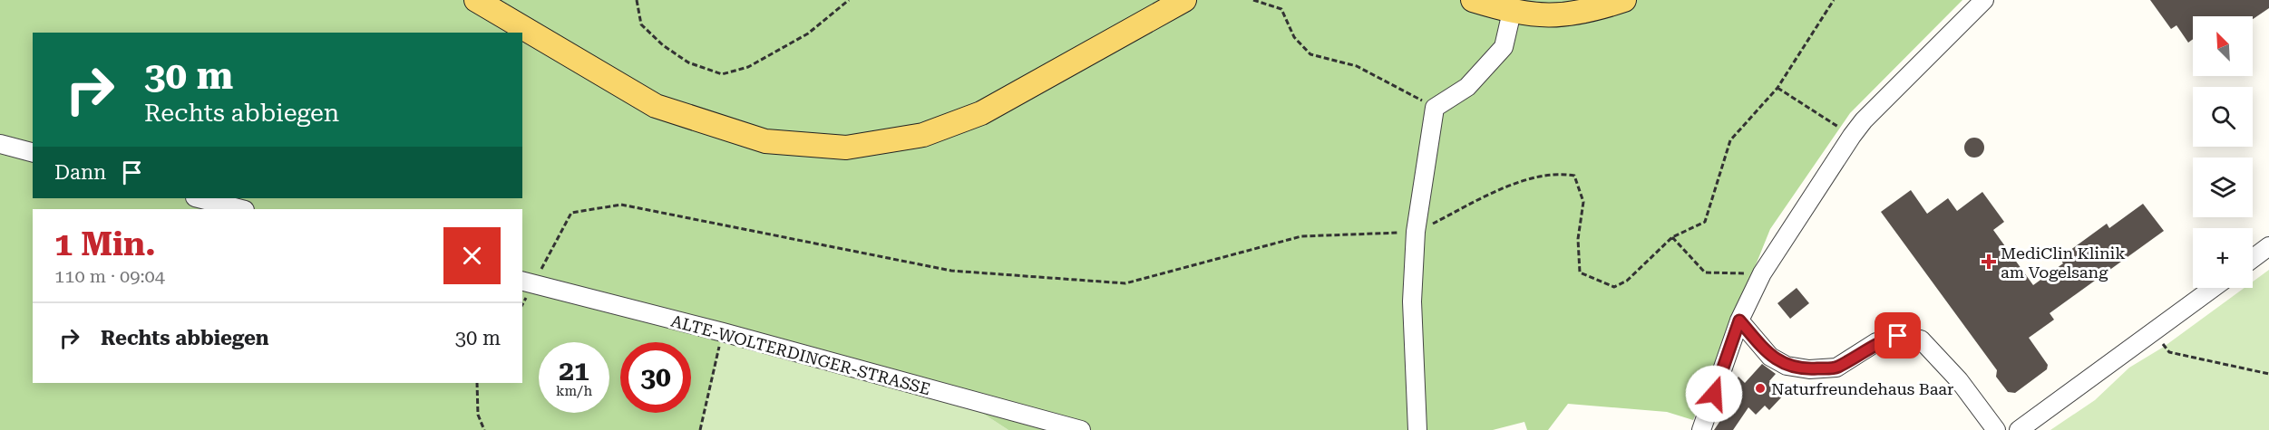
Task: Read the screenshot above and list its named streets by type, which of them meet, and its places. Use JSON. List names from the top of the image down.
{
  "streets": {
    "street": ["ALTE-WOLTERDINGER-STRASSE"]
  },
  "places": {
    "health": ["MediClin Klinik am Vogelsang"],
    "other": ["Naturfreundehaus Baar"]
  },
  "north": "top left",
  "page": {
    "map_buttons": "+",
    "turn": ["30 m", "Rechts abbiegen"],
    "then": "Dann",
    "heading": ["1 Min.", "110 m · 09:04"],
    "list": [
      {
        "name": "Rechts abbiegen",
        "value": "30 m"
      }
    ],
    "speed": "21 km/h",
    "limit": "30"
  }
}
